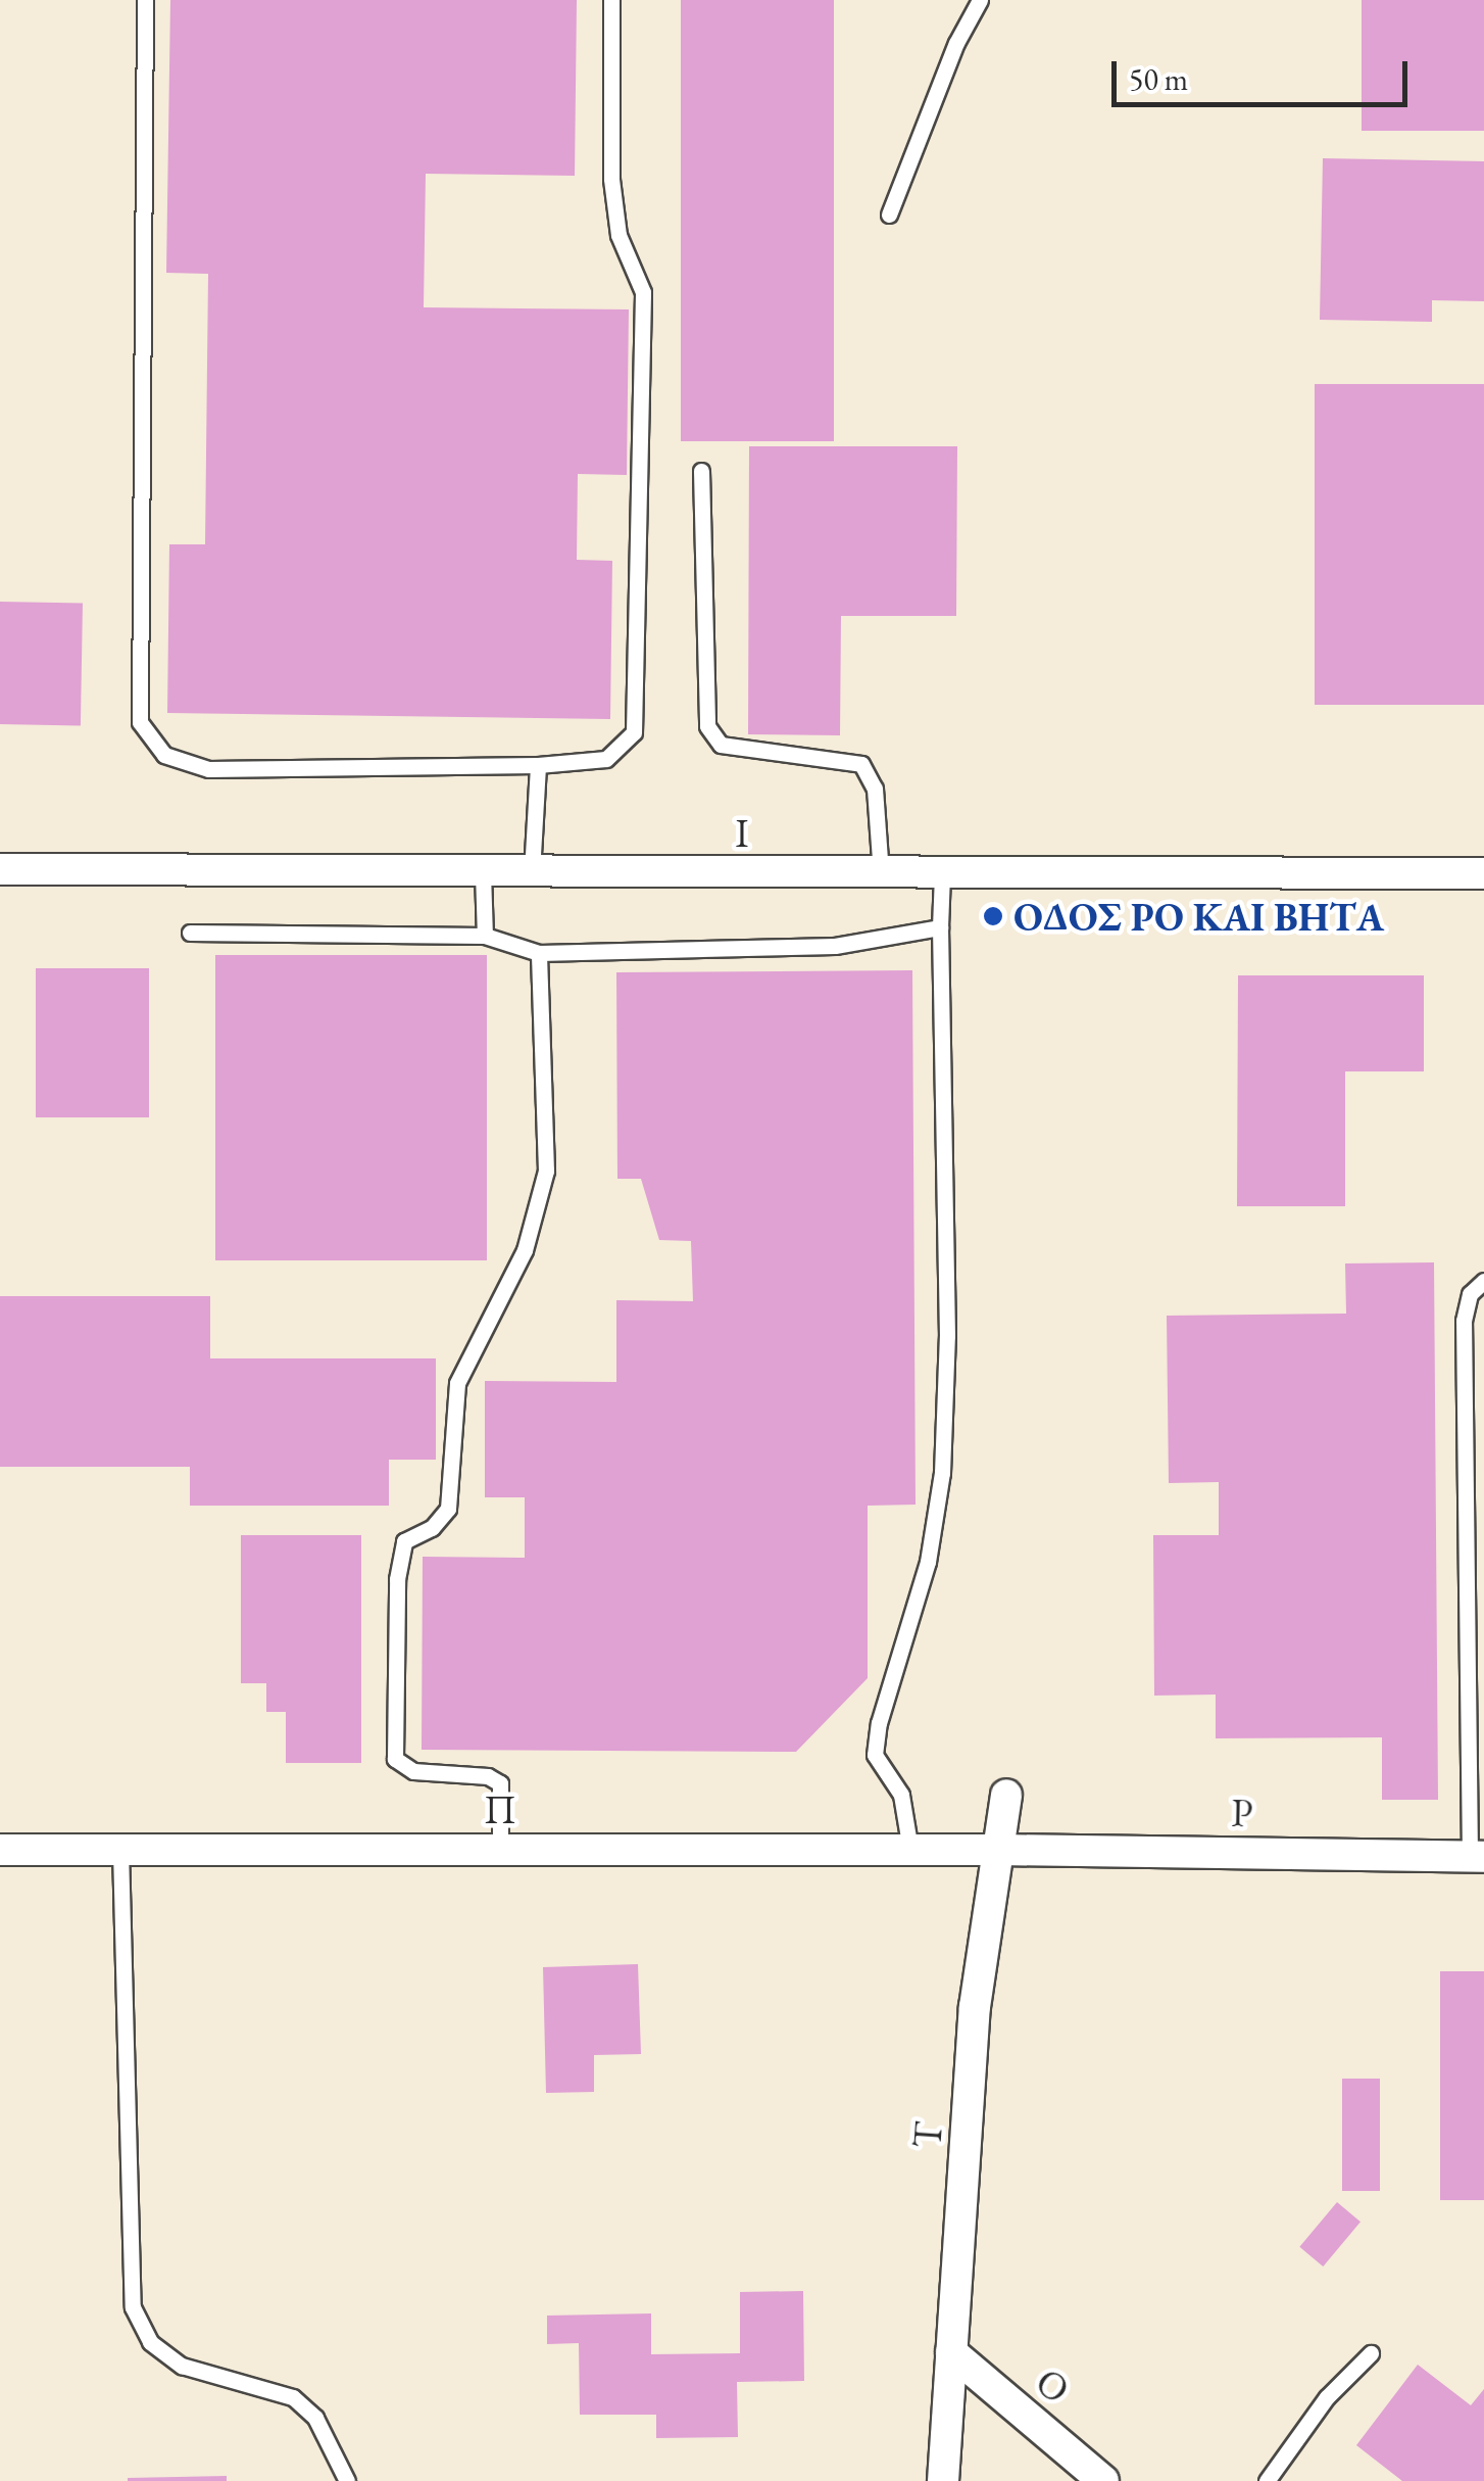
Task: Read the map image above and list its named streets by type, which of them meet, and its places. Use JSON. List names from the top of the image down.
{
  "streets": {
    "street": [
      "Ι",
      "Π",
      "Ρ",
      "Τ",
      "Ο"
    ]
  },
  "crossings": [
    ["Π", "Ρ"],
    ["Π", "Τ"],
    ["Ρ", "Τ"],
    ["Τ", "Ο"]
  ],
  "places": ["ΟΔΟΣ ΡΟ ΚΑΙ ΒΗΤΑ"],
  "scale_bar": "50 m"
}
